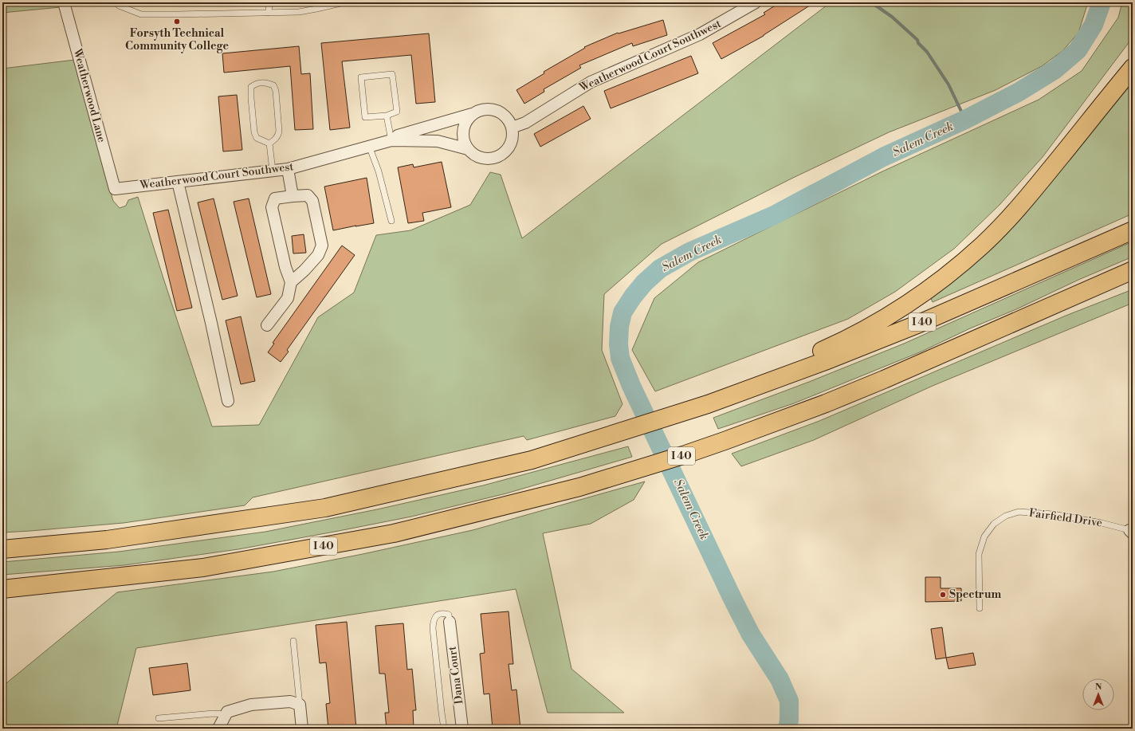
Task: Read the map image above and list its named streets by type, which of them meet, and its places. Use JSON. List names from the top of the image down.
{
  "streets": {
    "highway": ["I 40"],
    "street": ["Weatherwood Court Southwest", "Weatherwood Lane", "Dana Court"],
    "lane": ["Fairfield Drive"]
  },
  "crossings": [
    ["Weatherwood Court Southwest", "Weatherwood Lane"]
  ],
  "water": ["Salem Creek"],
  "places": ["Forsyth Technical Community College", "Spectrum"],
  "north": "top"
}
